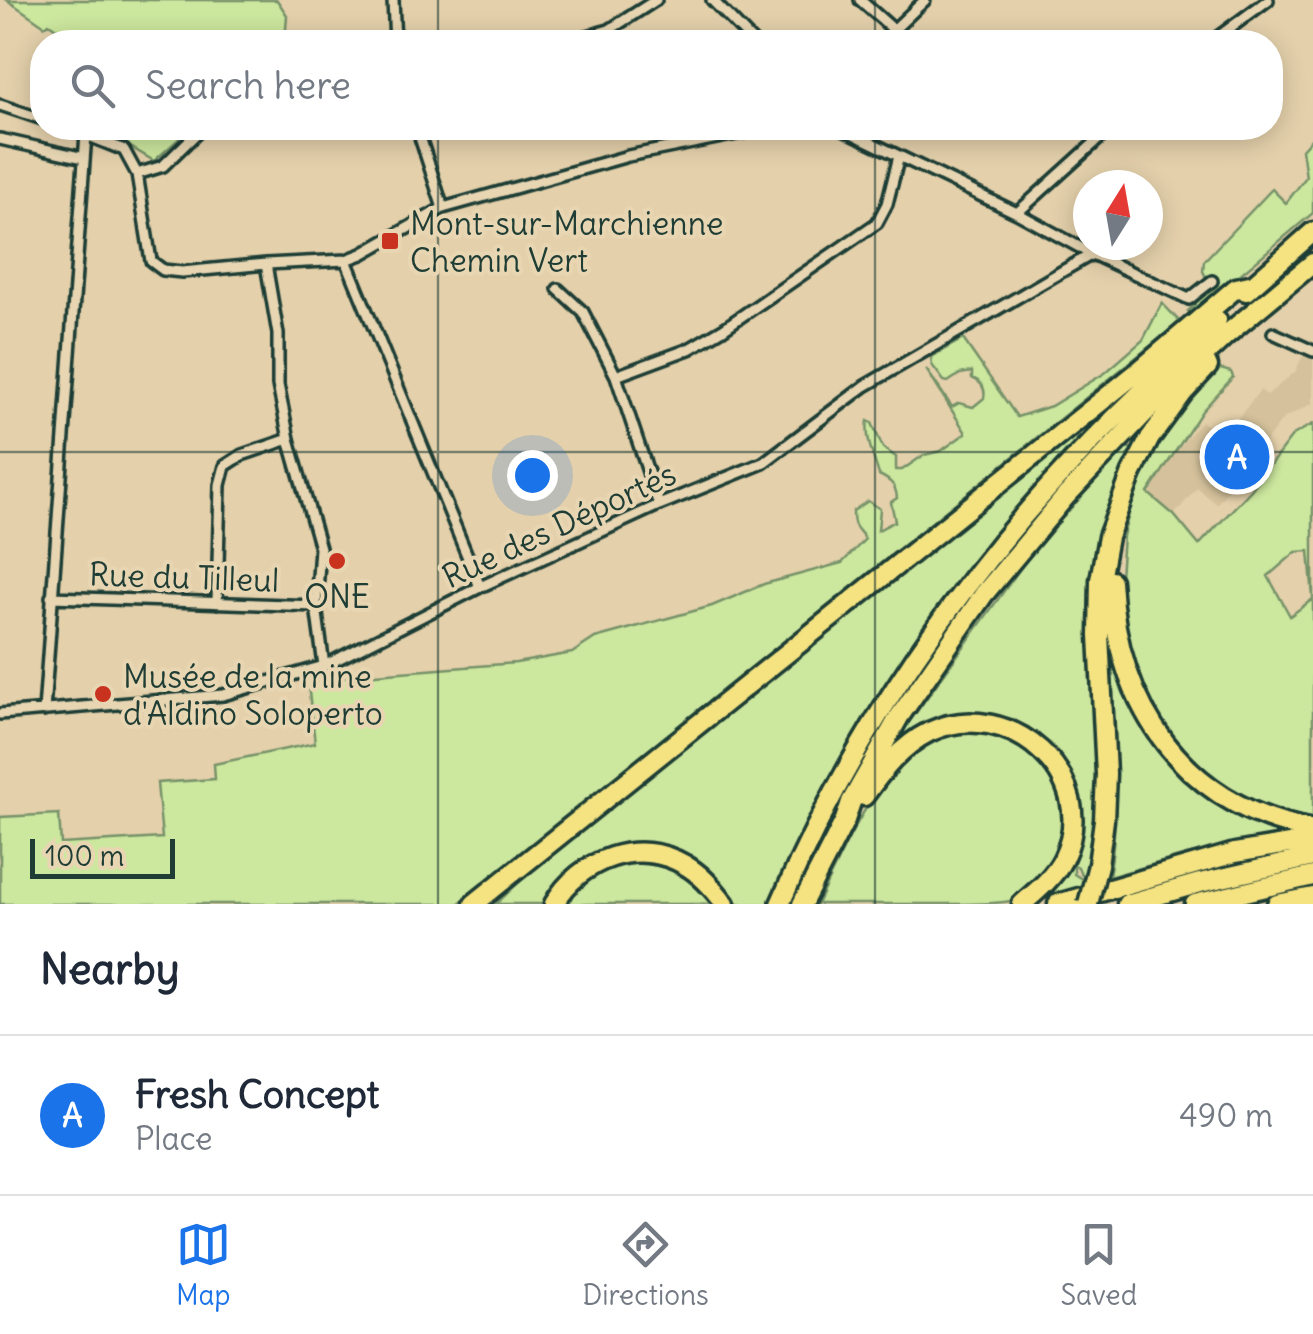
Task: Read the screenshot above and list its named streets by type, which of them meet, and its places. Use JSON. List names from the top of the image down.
{
  "streets": {
    "street": ["Rue des Déportés", "Rue du Tilleul"]
  },
  "places": {
    "transit": ["Mont-sur-Marchienne Chemin Vert"],
    "other": ["ONE", "Musée de la mine d'Aldino Soloperto"]
  },
  "scale_bar": "100 m",
  "north": "top",
  "page": {
    "search": "Search here",
    "pins": "A",
    "scale": "100 m",
    "heading": "Nearby",
    "list": [
      {
        "mark": "A",
        "name": "Fresh Concept",
        "note": "Place",
        "value": "490 m"
      }
    ],
    "nav": ["Map", "Directions", "Saved"]
  }
}
